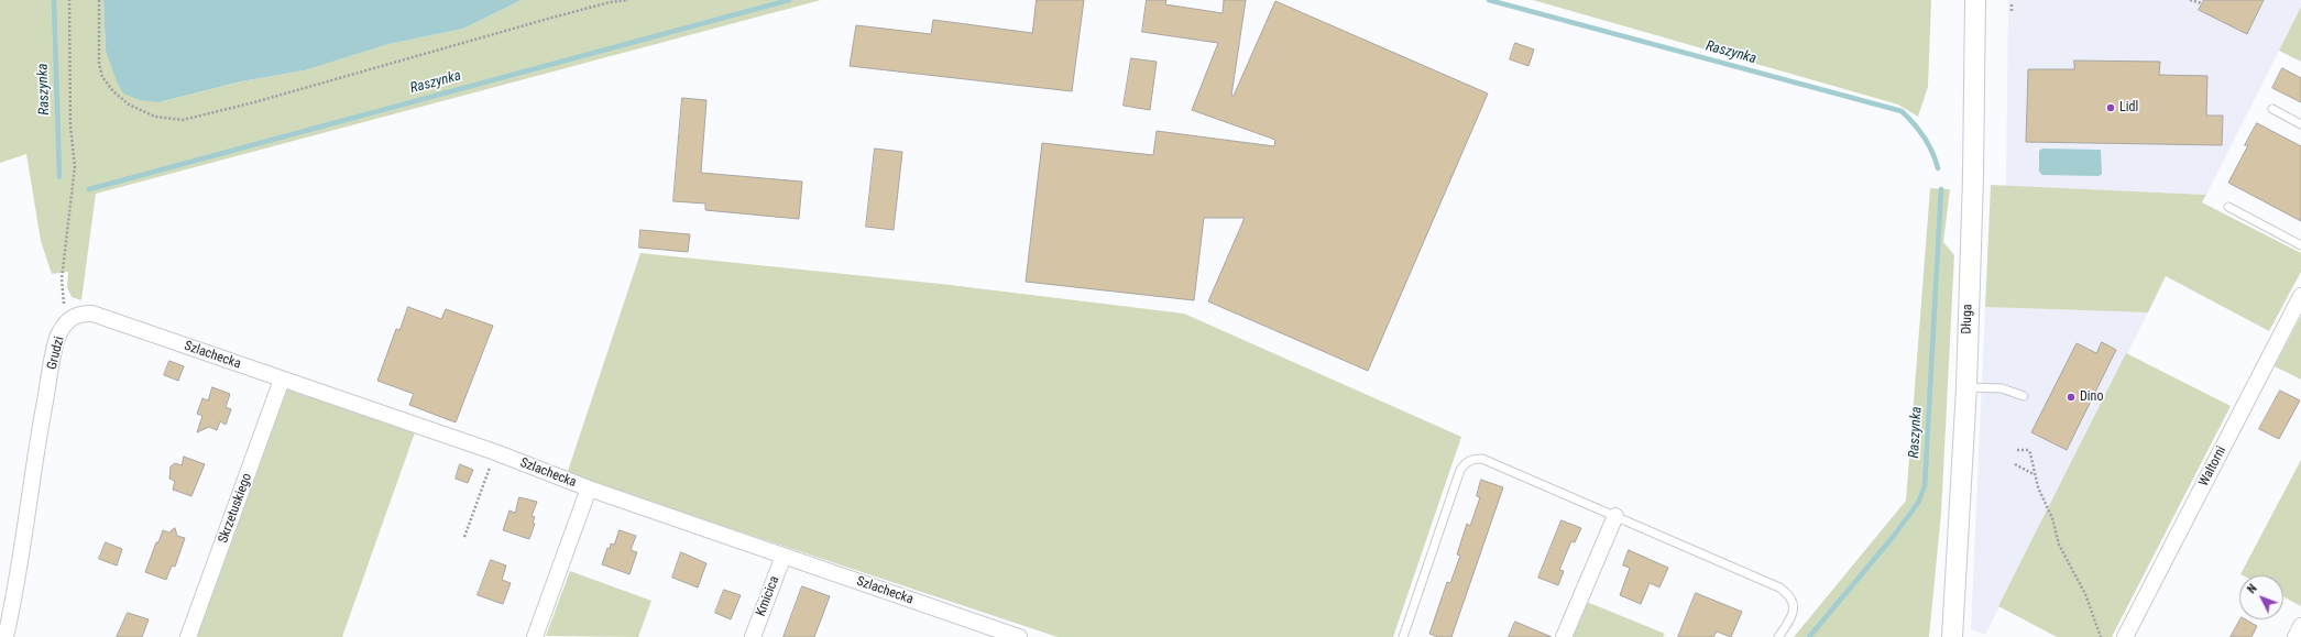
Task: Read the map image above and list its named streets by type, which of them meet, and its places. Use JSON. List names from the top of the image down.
{
  "streets": {
    "street": [
      "Długa",
      "Grudzi",
      "Szlachecka",
      "Waltorni",
      "Skrzetuskiego",
      "Kmicica"
    ]
  },
  "crossings": [
    ["Grudzi", "Szlachecka"],
    ["Szlachecka", "Skrzetuskiego"],
    ["Szlachecka", "Kmicica"]
  ],
  "water": ["Raszynka"],
  "places": ["Lidl", "Dino"],
  "north": "top left"
}
